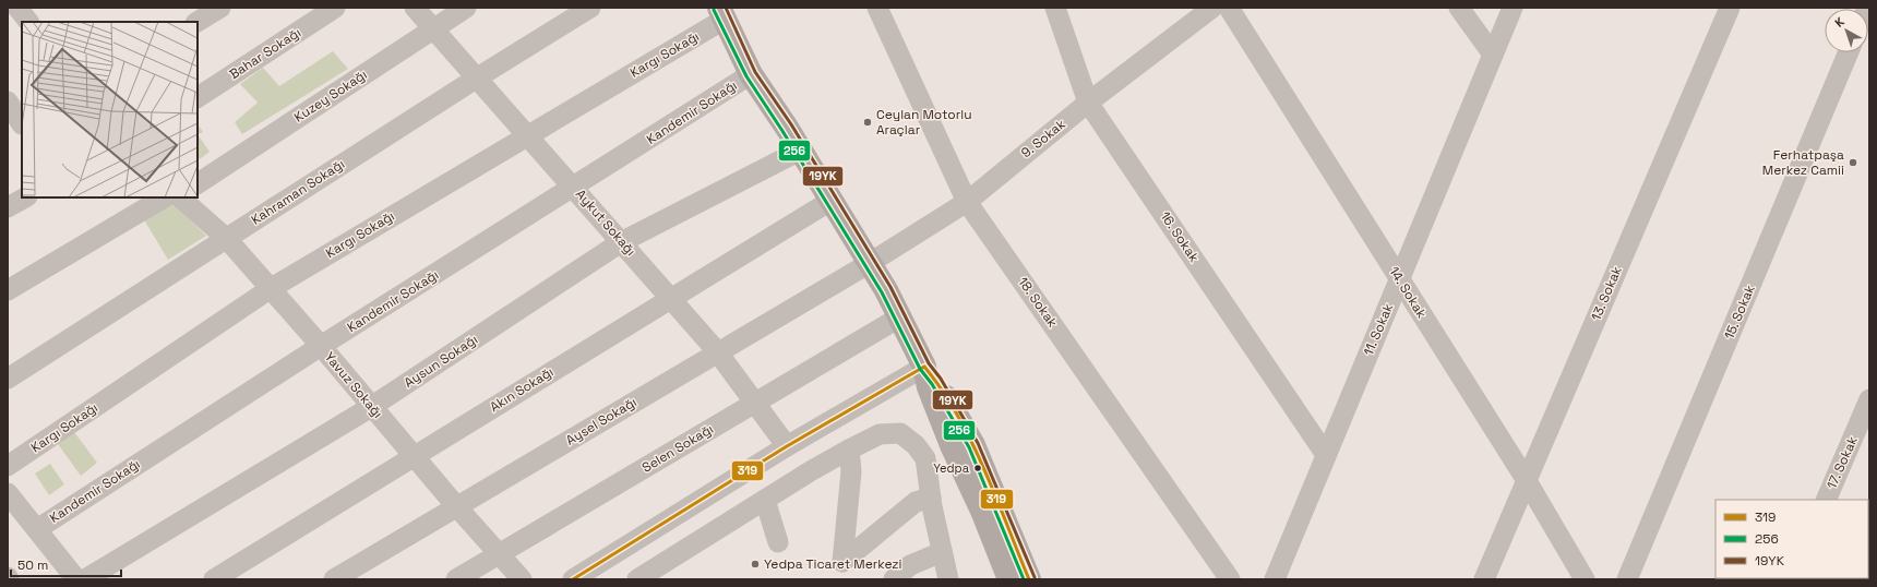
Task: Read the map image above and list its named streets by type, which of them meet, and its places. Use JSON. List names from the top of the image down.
{
  "streets": {
    "street": [
      "Bahar Sokağı",
      "Kargı Sokağı",
      "Kuzey Sokağı",
      "Kandemir Sokağı",
      "9. Sokak",
      "Kahraman Sokağı",
      "Aykut Sokağı",
      "16. Sokak",
      "14. Sokak",
      "13. Sokak",
      "18. Sokak",
      "15. Sokak",
      "11. Sokak",
      "Aysun Sokağı",
      "Yavuz Sokağı",
      "Akın Sokağı",
      "Aysel Sokağı",
      "Selen Sokağı",
      "17. Sokak"
    ]
  },
  "crossings": [
    ["Kargı Sokağı", "Aykut Sokağı"],
    ["Kargı Sokağı", "Yavuz Sokağı"],
    ["Kuzey Sokağı", "Aykut Sokağı"],
    ["Kandemir Sokağı", "Aykut Sokağı"],
    ["Kandemir Sokağı", "Yavuz Sokağı"],
    ["9. Sokak", "16. Sokak"],
    ["9. Sokak", "18. Sokak"],
    ["9. Sokak", "Aysel Sokağı"],
    ["Kahraman Sokağı", "Aykut Sokağı"],
    ["Kahraman Sokağı", "Yavuz Sokağı"],
    ["Aykut Sokağı", "Aysun Sokağı"],
    ["Aykut Sokağı", "Akın Sokağı"],
    ["Aykut Sokağı", "Aysel Sokağı"],
    ["Aykut Sokağı", "Selen Sokağı"],
    ["16. Sokak", "11. Sokak"],
    ["14. Sokak", "13. Sokak"],
    ["14. Sokak", "11. Sokak"],
    ["Aysun Sokağı", "Yavuz Sokağı"],
    ["Yavuz Sokağı", "Akın Sokağı"],
    ["Yavuz Sokağı", "Aysel Sokağı"],
    ["Yavuz Sokağı", "Selen Sokağı"]
  ],
  "places": [
    "Ceylan Motorlu Araçlar",
    "Ferhatpaşa Merkez Camii",
    "Yedpa",
    "Yedpa Ticaret Merkezi"
  ],
  "lines": ["transit line 19YK", "transit line 256", "transit line 319"],
  "legend": ["319", "256", "19YK"],
  "scale_bar": "50 m",
  "north": "top left"
}
